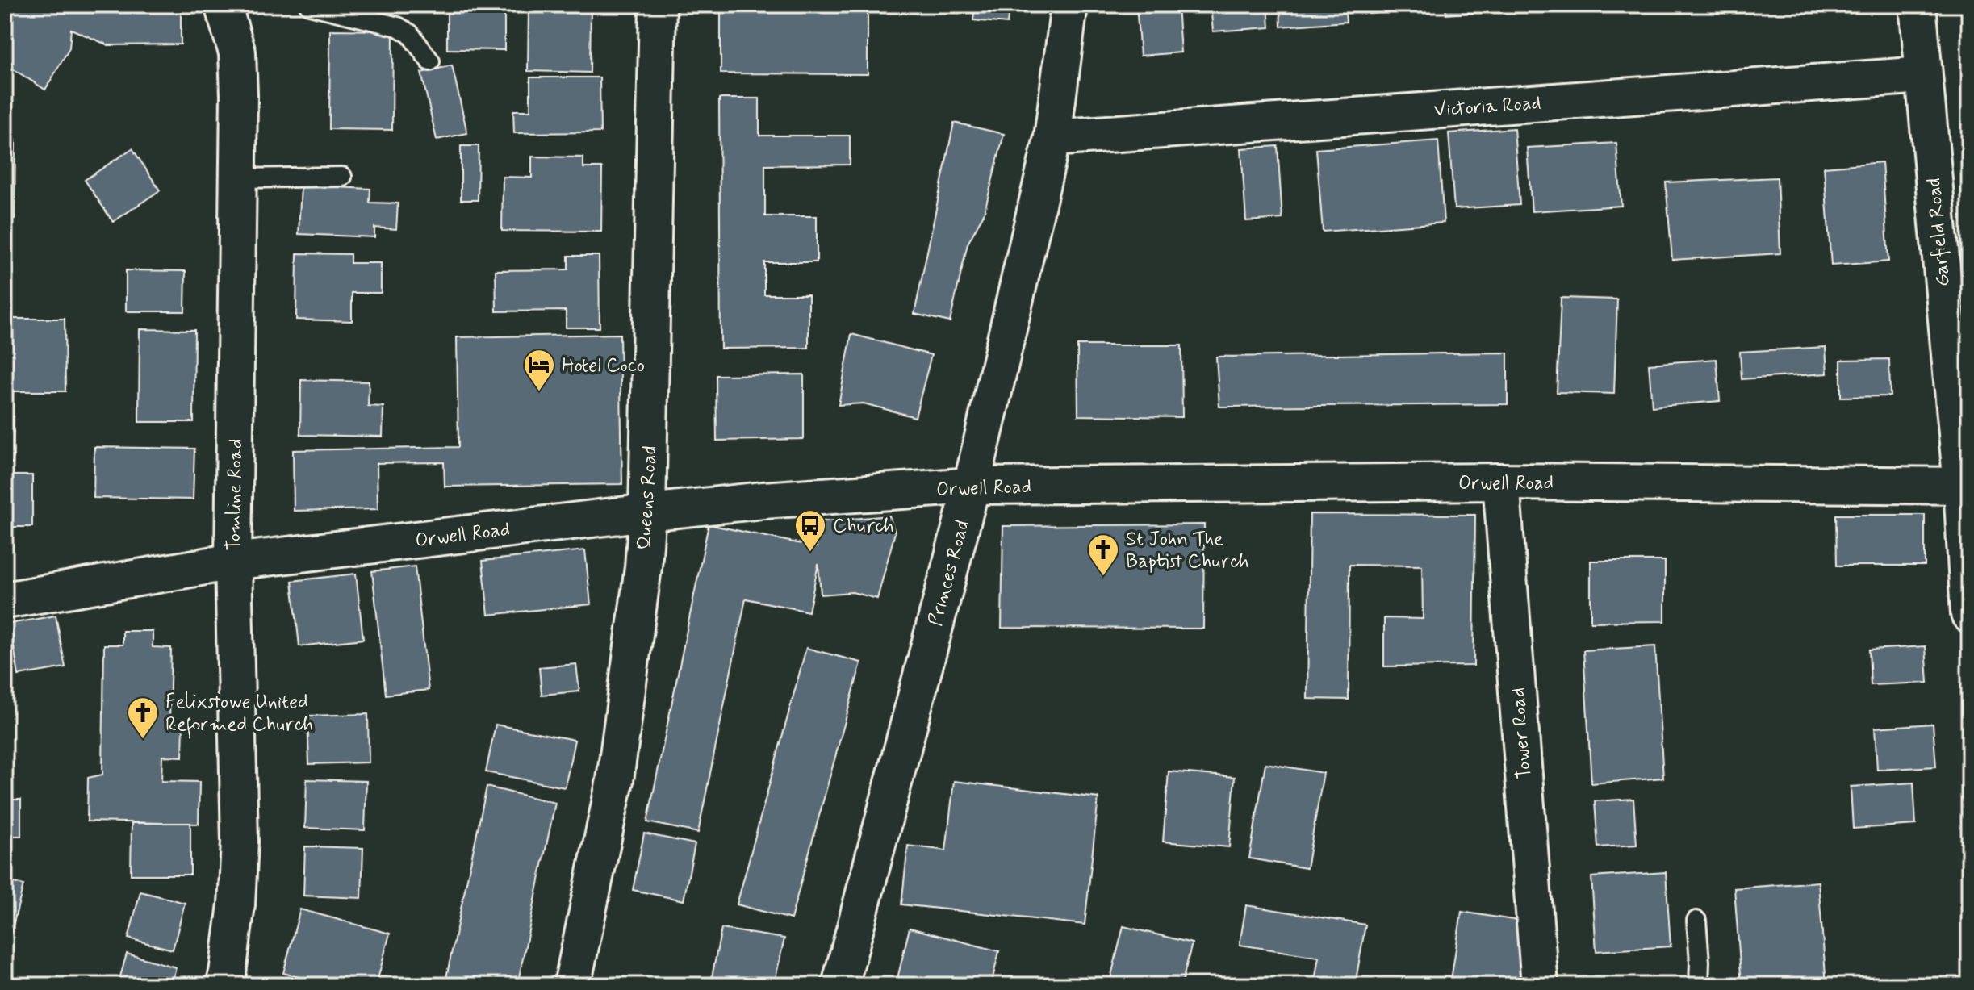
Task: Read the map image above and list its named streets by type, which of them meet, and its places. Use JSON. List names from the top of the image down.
{
  "streets": {
    "street": [
      "Victoria Road",
      "Garfield Road",
      "Orwell Road",
      "Tomline Road",
      "Queens Road",
      "Princes Road",
      "Tower Road"
    ]
  },
  "crossings": [
    ["Victoria Road", "Garfield Road"],
    ["Victoria Road", "Princes Road"],
    ["Garfield Road", "Orwell Road"],
    ["Orwell Road", "Tomline Road"],
    ["Orwell Road", "Queens Road"],
    ["Orwell Road", "Princes Road"],
    ["Orwell Road", "Tower Road"]
  ],
  "places": {
    "hotel": ["Hotel Coco"],
    "bus stop": ["Church"],
    "church": ["St John The Baptist Church", "Felixstowe United Reformed Church"]
  }
}
